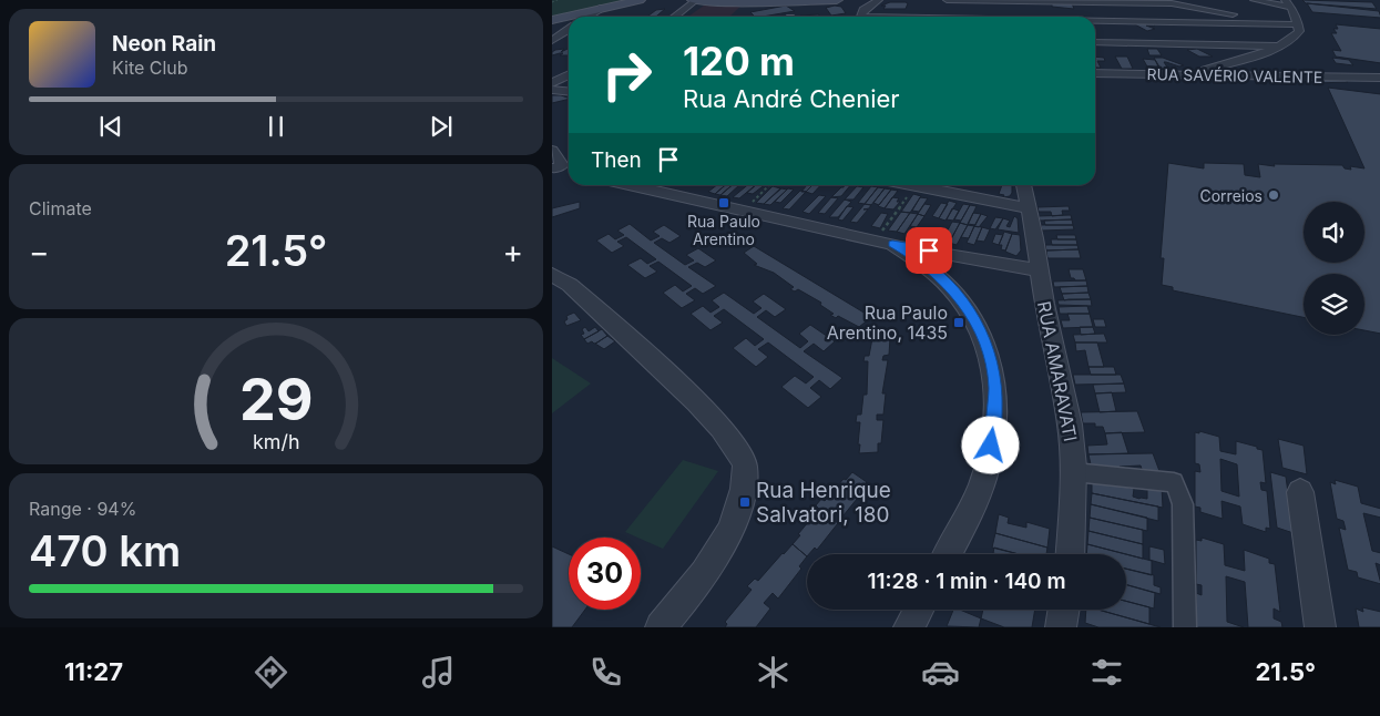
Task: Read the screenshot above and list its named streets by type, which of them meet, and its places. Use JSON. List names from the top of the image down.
{
  "streets": {
    "street": ["RUA SAVÉRIO VALENTE", "RUA AMARAVATI"]
  },
  "places": {
    "other": ["Correios"],
    "transit": ["Rua Paulo Arentino", "Rua Paulo Arentino, 1435", "Rua Henrique Salvatori, 180"]
  },
  "page": {
    "turn": ["120 m", "Rua André Chenier"],
    "song": ["Neon Rain", "Kite Club"],
    "then": "Then",
    "tile": [
      "Climate",
      ["Range · 94%", "470 km"]
    ],
    "heat": ["−", "21.5°", "+"],
    "limit": "30",
    "trip": "11:28 · 1 min · 140 m",
    "tabs": ["11:27", "21.5°"],
    "gauge": ["29", "km/h"]
  }
}
